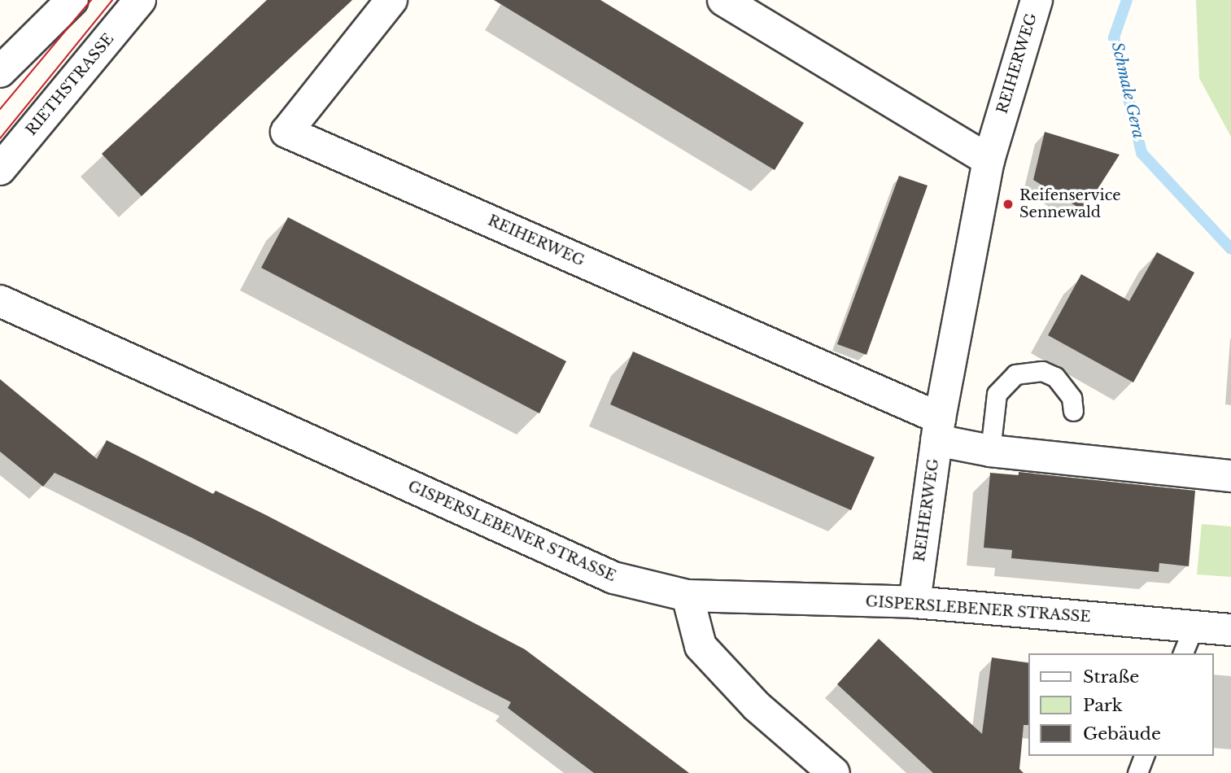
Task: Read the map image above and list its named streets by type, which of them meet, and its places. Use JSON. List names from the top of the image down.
{
  "streets": {
    "street": ["REIHERWEG", "RIETHSTRASSE", "GISPERSLEBENER STRASSE"]
  },
  "crossings": [
    ["REIHERWEG", "GISPERSLEBENER STRASSE"]
  ],
  "water": ["Schmale Gera"],
  "places": ["Reifenservice Sennewald"],
  "legend": ["Straße", "Park", "Gebäude"]
}
